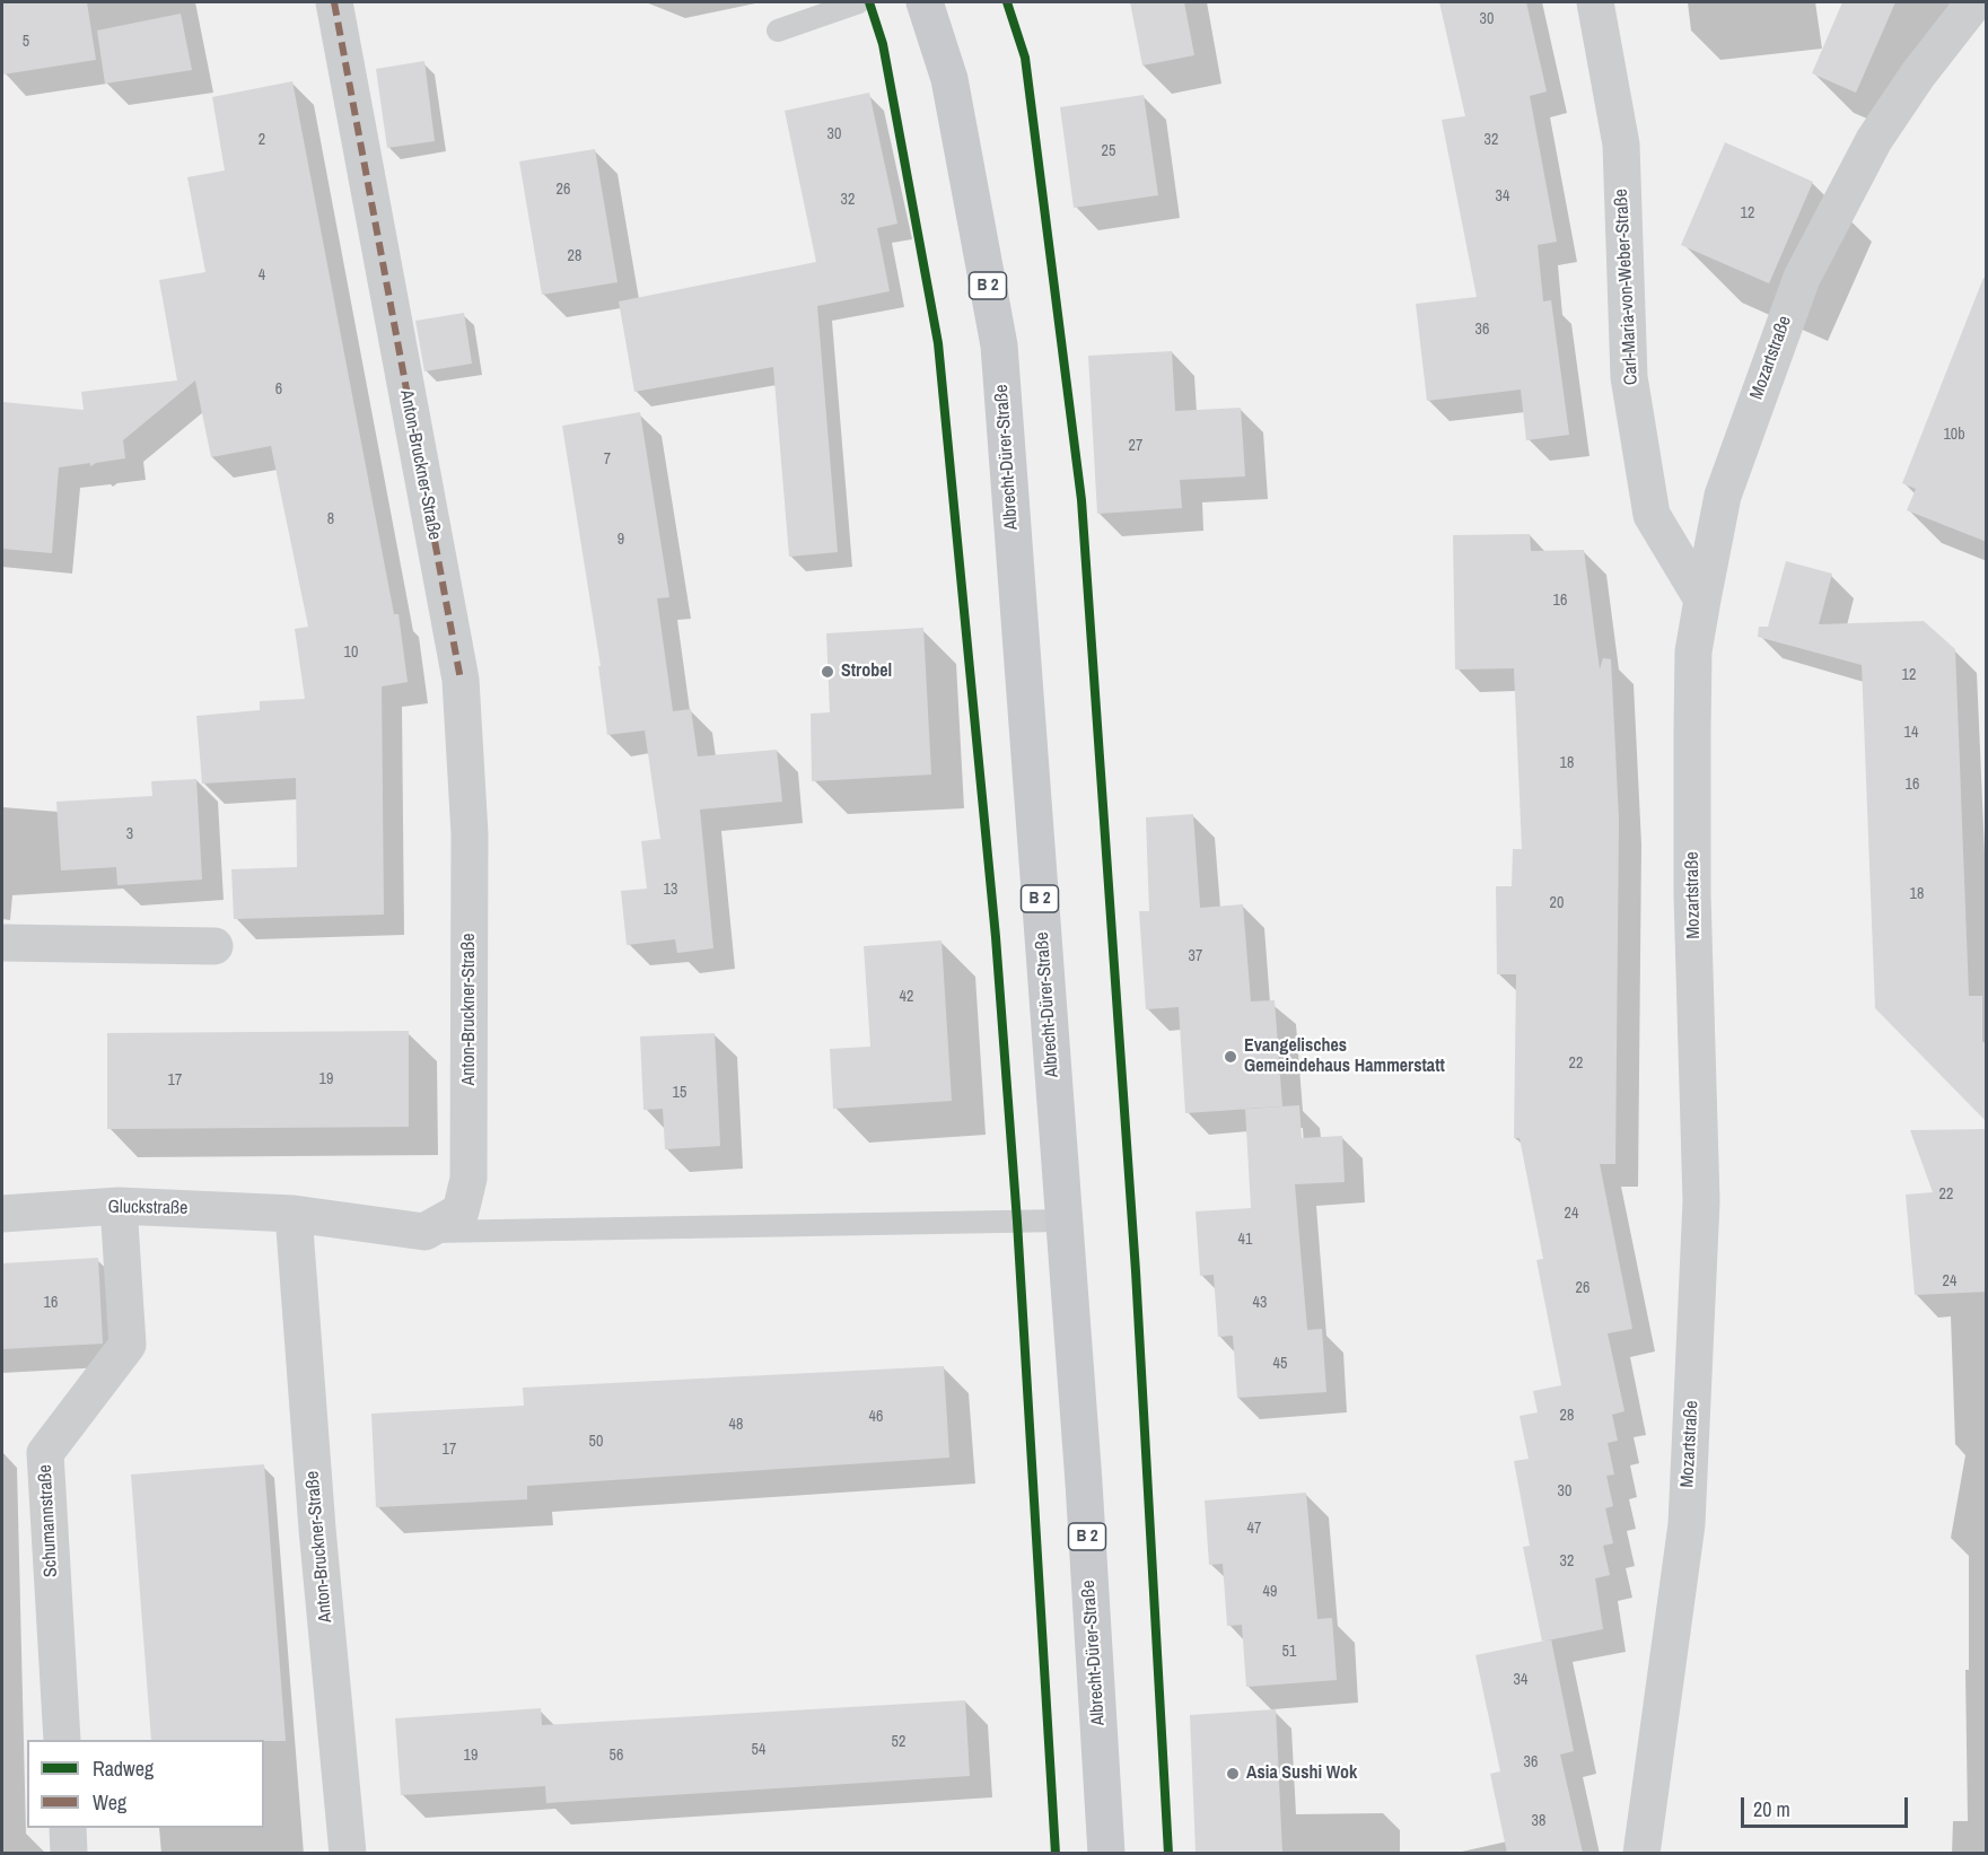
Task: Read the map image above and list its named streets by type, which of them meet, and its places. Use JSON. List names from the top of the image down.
{
  "streets": {
    "main road": ["B 2", "Albrecht-Dürer-Straße"],
    "street": [
      "Carl-Maria-von-Weber-Straße",
      "Mozartstraße",
      "Anton-Bruckner-Straße",
      "Gluckstraße",
      "Schumannstraße"
    ]
  },
  "crossings": [
    ["Carl-Maria-von-Weber-Straße", "Mozartstraße"],
    ["Anton-Bruckner-Straße", "Gluckstraße"],
    ["Gluckstraße", "Schumannstraße"]
  ],
  "places": ["Strobel", "Evangelisches Gemeindehaus Hammerstatt", "Asia Sushi Wok"],
  "house_numbers": [
    "30",
    "5",
    "30",
    "2",
    "32",
    "25",
    "26",
    "34",
    "32",
    "12",
    "28",
    "4",
    "36",
    "6",
    "10b",
    "27",
    "7",
    "8",
    "9",
    "16",
    "10",
    "12",
    "14",
    "18",
    "16",
    "3",
    "13",
    "18",
    "20",
    "37",
    "42",
    "22",
    "19",
    "17",
    "15",
    "22",
    "24",
    "41",
    "24",
    "26",
    "16",
    "43",
    "45",
    "28",
    "46",
    "48",
    "50",
    "17",
    "30",
    "47",
    "32",
    "49",
    "51",
    "34",
    "52",
    "54",
    "19",
    "56",
    "36",
    "38"
  ],
  "legend": ["Radweg", "Weg"],
  "scale_bar": "20 m"
}
